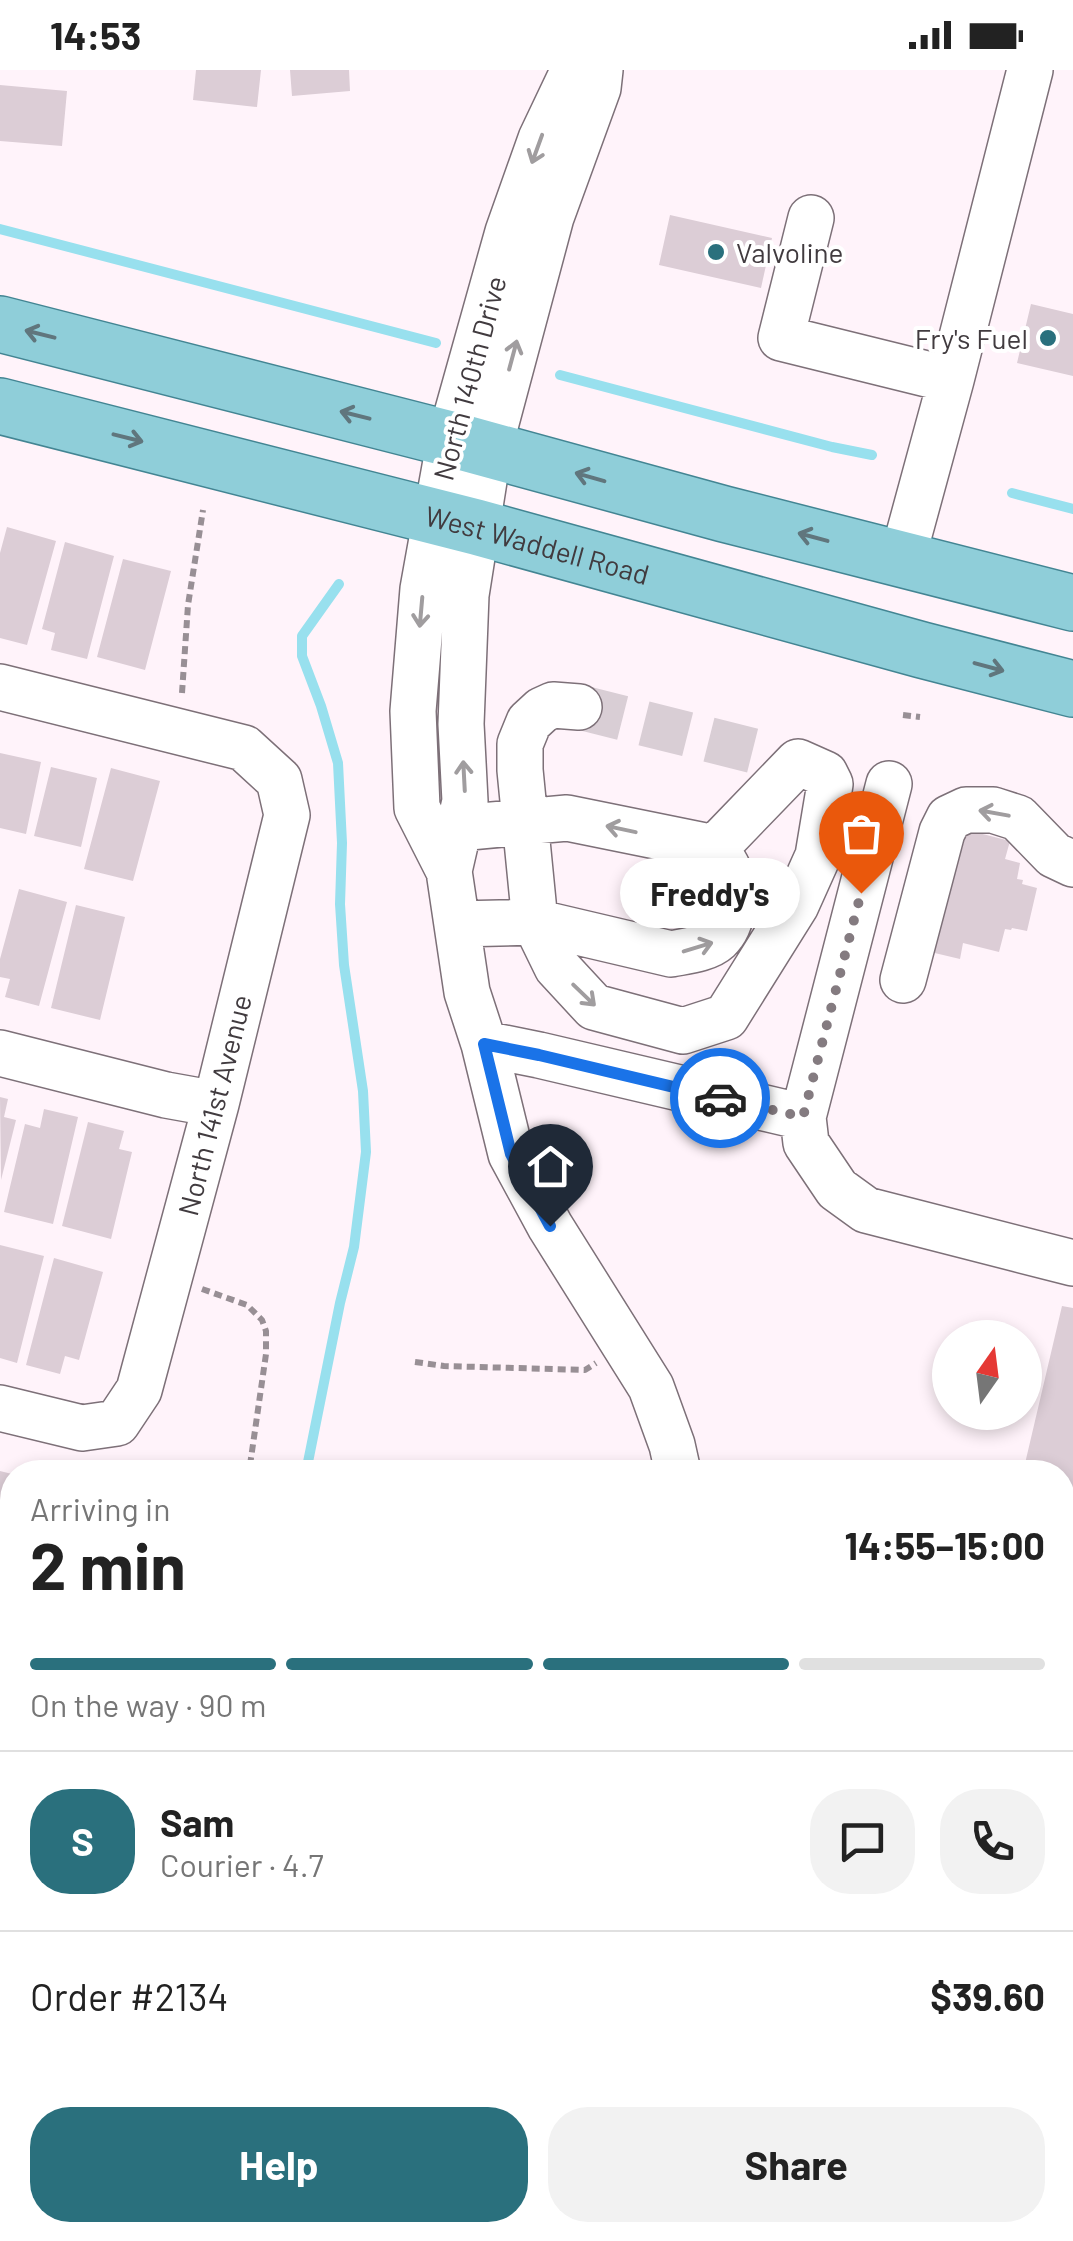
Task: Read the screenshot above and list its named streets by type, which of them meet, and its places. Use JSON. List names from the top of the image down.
{
  "streets": {
    "main road": ["West Waddell Road"],
    "street": ["North 140th Drive", "North 141st Avenue"]
  },
  "crossings": [
    ["North 140th Drive", "West Waddell Road"]
  ],
  "places": ["Valvoline", "Fry's Fuel", "Freddy's"],
  "north": "top",
  "page": {
    "status": "14:53",
    "bubble": "Freddy's",
    "heading": ["2 min", "Arriving in", "14:55–15:00"],
    "panel": [
      "Sam",
      "Courier · 4.7",
      "Order #2134",
      "$39.60"
    ],
    "bar": "On the way · 90 m",
    "round": "S",
    "buttons": ["Help", "Share"]
  }
}
